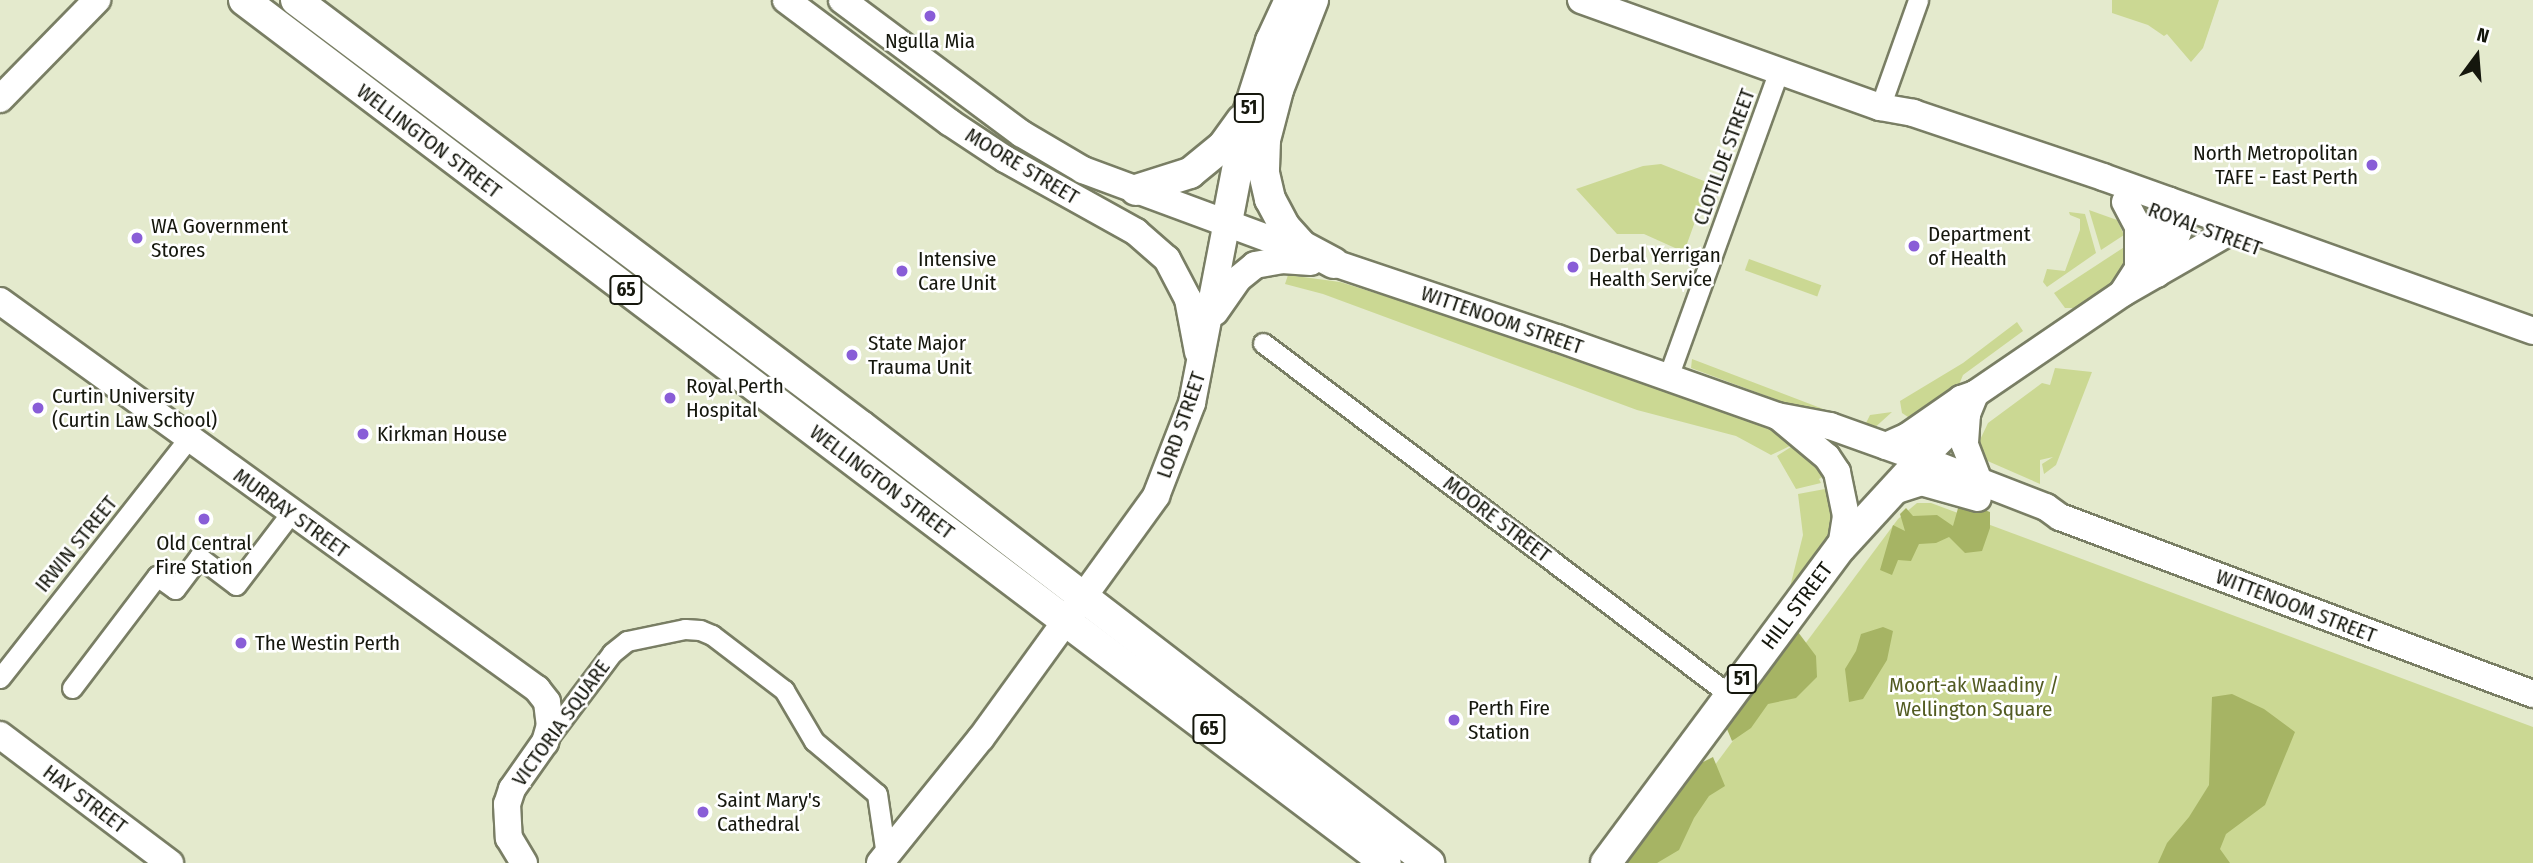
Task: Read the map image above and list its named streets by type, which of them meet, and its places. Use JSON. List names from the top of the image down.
{
  "streets": {
    "main road": [
      "51",
      "WELLINGTON STREET",
      "MOORE STREET",
      "ROYAL STREET",
      "65",
      "WITTENOOM STREET",
      "LORD STREET",
      "MURRAY STREET",
      "HILL STREET",
      "VICTORIA SQUARE",
      "HAY STREET"
    ],
    "street": ["CLOTILDE STREET", "IRWIN STREET"]
  },
  "crossings": [
    ["51", "WITTENOOM STREET"],
    ["WELLINGTON STREET", "LORD STREET"],
    ["CLOTILDE STREET", "ROYAL STREET"],
    ["CLOTILDE STREET", "WITTENOOM STREET"],
    ["MOORE STREET", "WITTENOOM STREET"],
    ["MOORE STREET", "LORD STREET"],
    ["MOORE STREET", "HILL STREET"],
    ["ROYAL STREET", "HILL STREET"],
    ["WITTENOOM STREET", "LORD STREET"],
    ["WITTENOOM STREET", "HILL STREET"],
    ["LORD STREET", "VICTORIA SQUARE"],
    ["MURRAY STREET", "IRWIN STREET"],
    ["MURRAY STREET", "VICTORIA SQUARE"]
  ],
  "parks": ["Moort-ak Waadiny / Wellington Square"],
  "places": [
    "Ngulla Mia",
    "North Metropolitan TAFE - East Perth",
    "WA Government Stores",
    "Department of Health",
    "Derbal Yerrigan Health Service",
    "Intensive Care Unit",
    "State Major Trauma Unit",
    "Royal Perth Hospital",
    "Curtin University (Curtin Law School)",
    "Kirkman House",
    "Old Central Fire Station",
    "The Westin Perth",
    "Perth Fire Station",
    "Saint Mary's Cathedral"
  ],
  "north": "top"
}
